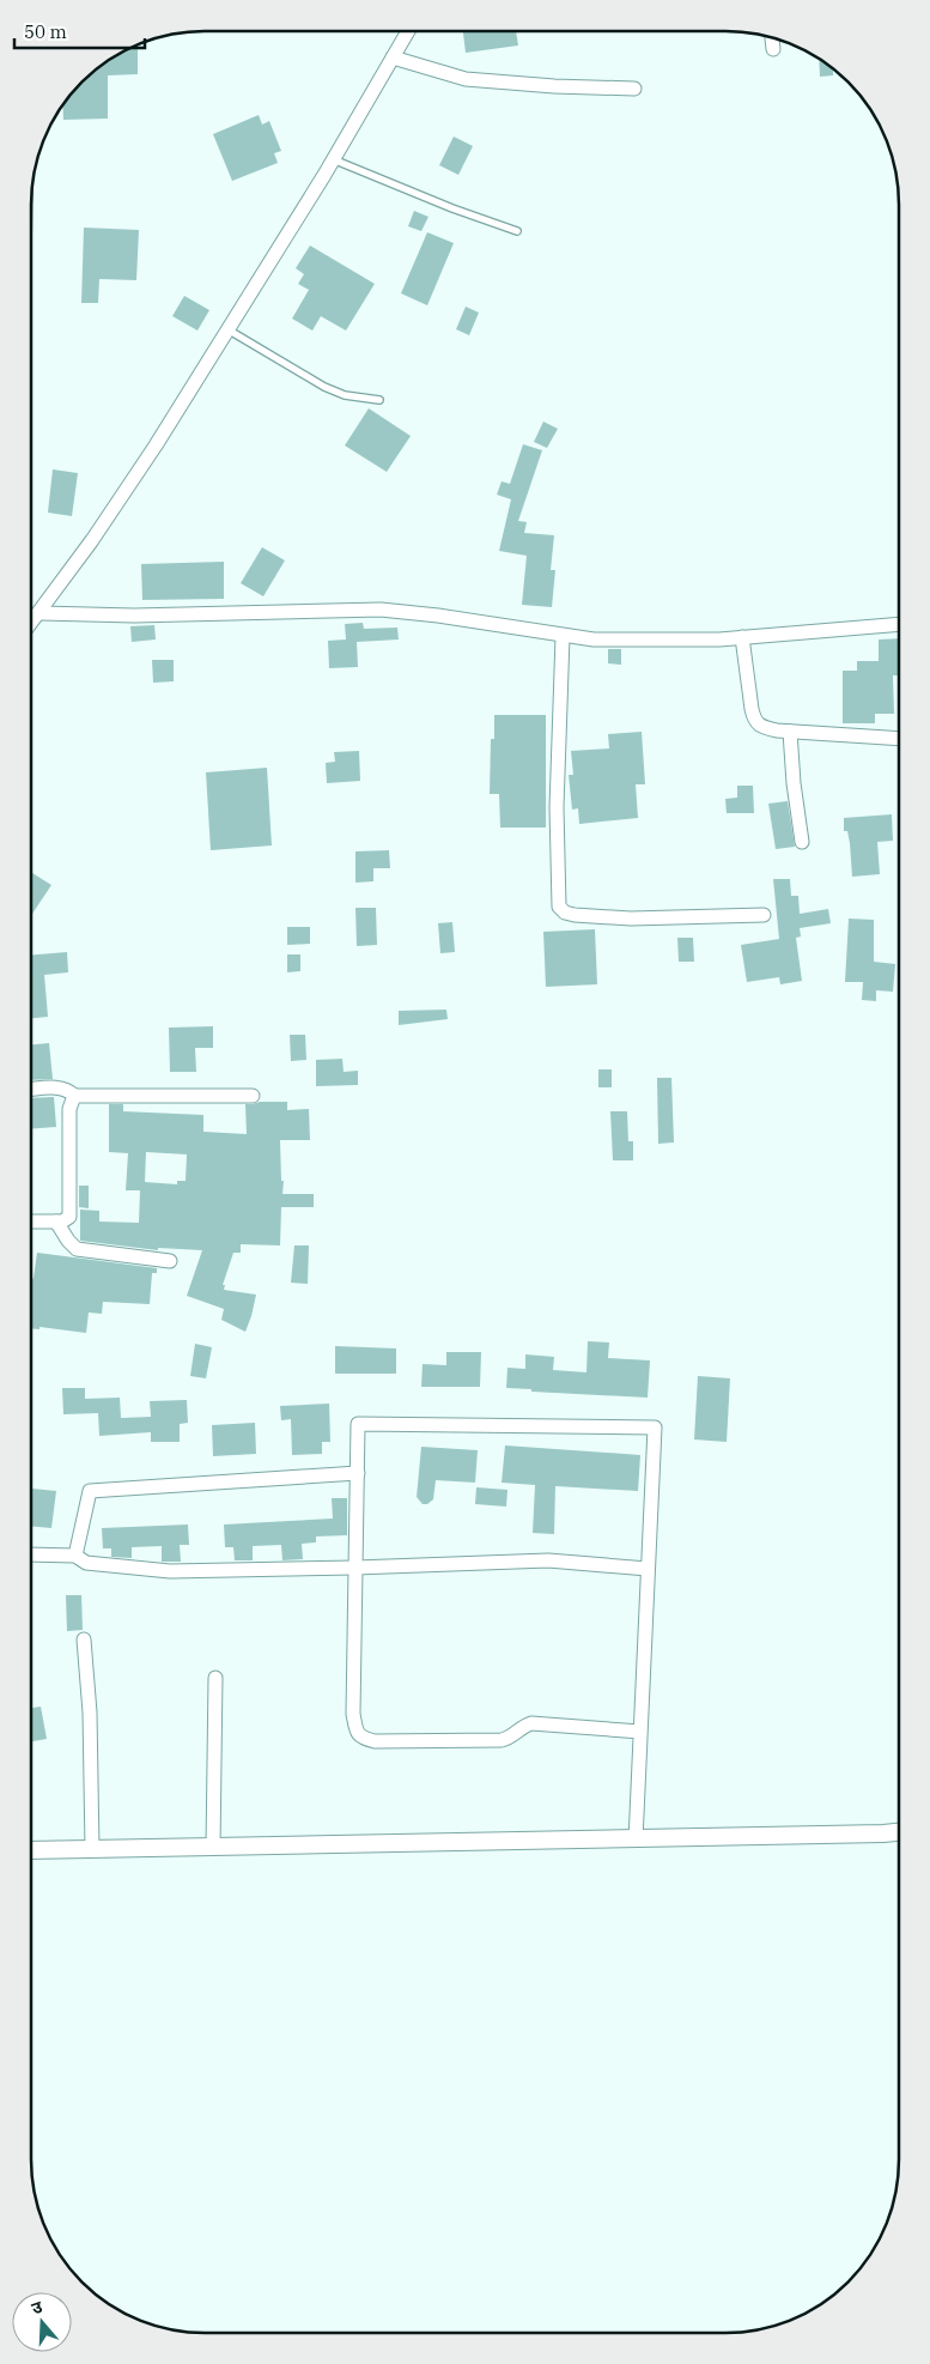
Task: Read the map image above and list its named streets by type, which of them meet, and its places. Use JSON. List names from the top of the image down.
{
  "scale_bar": "50 m",
  "north": "top"
}
